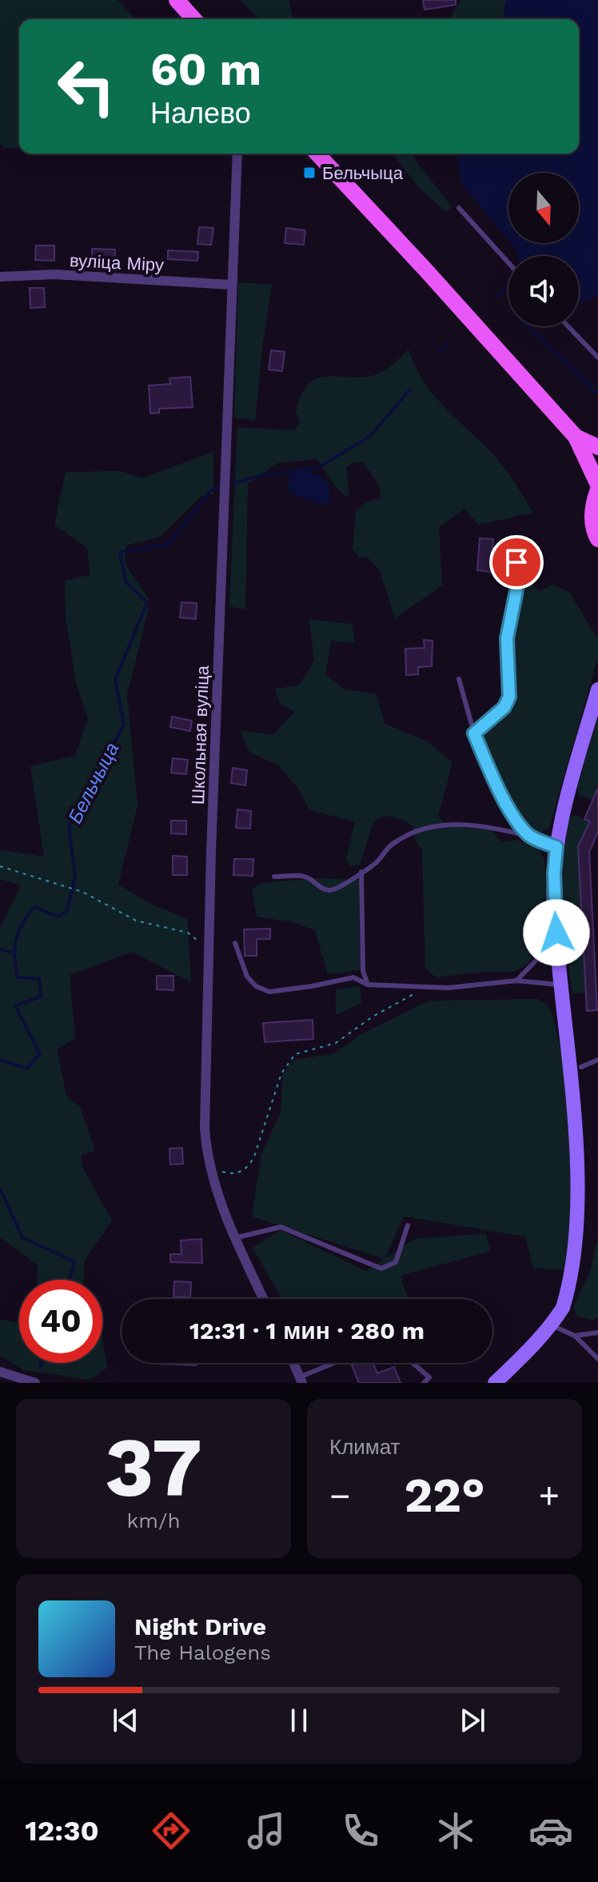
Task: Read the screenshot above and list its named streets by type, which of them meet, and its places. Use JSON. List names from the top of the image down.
{
  "streets": {
    "street": ["вуліца Міру", "Школьная вуліца"]
  },
  "crossings": [
    ["вуліца Міру", "Школьная вуліца"]
  ],
  "water": ["Бельчыца"],
  "places": {
    "transit": ["Бельчыца"]
  },
  "north": "bottom",
  "page": {
    "turn": ["60 m", "Налево"],
    "limit": "40",
    "trip": "12:31 · 1 мин · 280 m",
    "tile": [
      ["37", "km/h"],
      "Климат"
    ],
    "heat": ["−", "22°", "+"],
    "song": ["Night Drive", "The Halogens"],
    "tabs": "12:30"
  }
}
